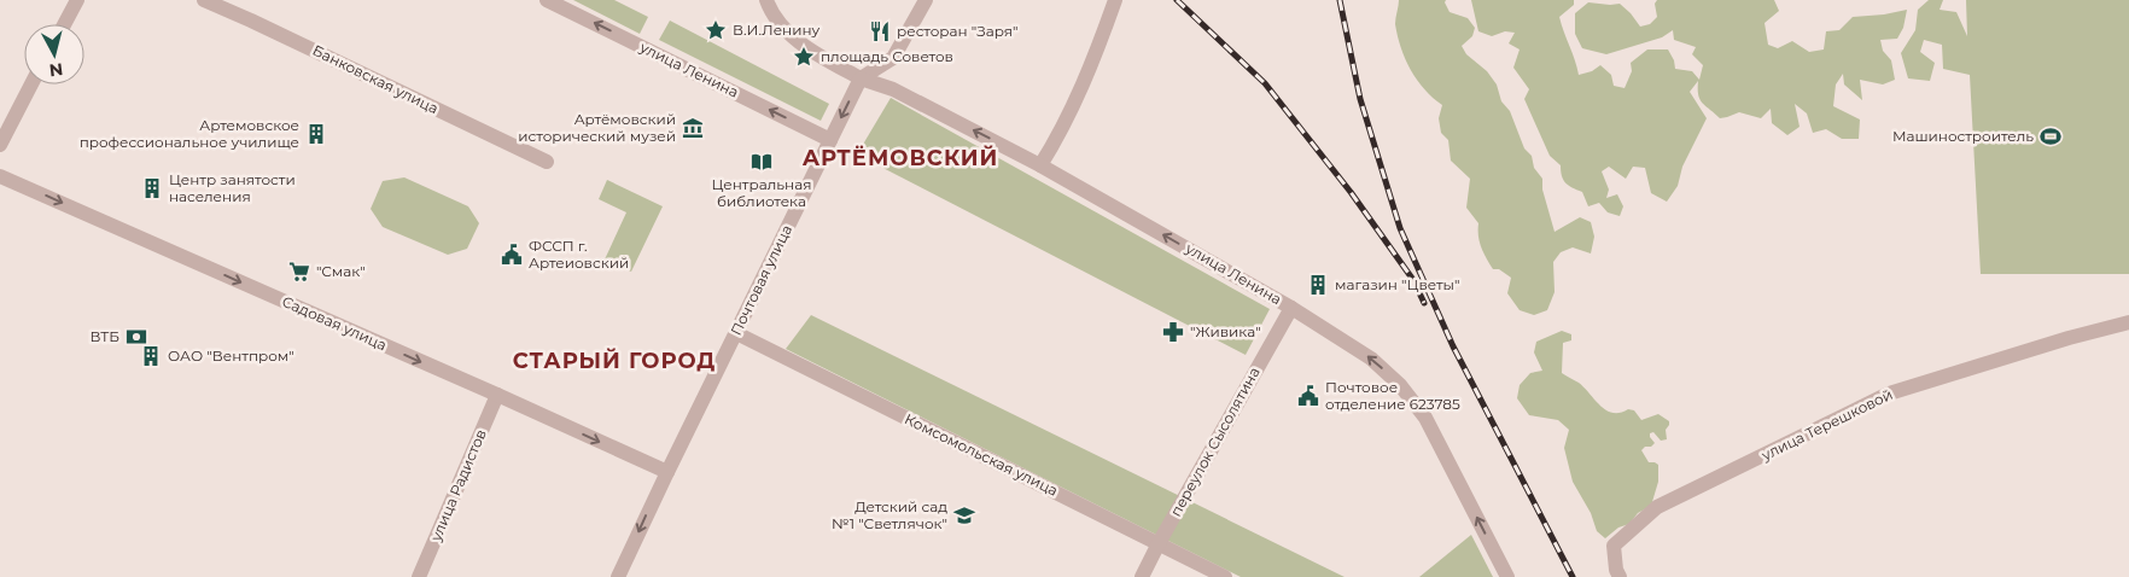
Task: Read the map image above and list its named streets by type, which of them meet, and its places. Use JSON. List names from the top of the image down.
{
  "streets": {
    "street": [
      "улица Ленина",
      "Банковская улица",
      "Почтовая улица",
      "Садовая улица",
      "улица Терешковой",
      "переулок Сысолятина",
      "Комсомольская улица",
      "улица Радистов"
    ]
  },
  "crossings": [
    ["улица Ленина", "Почтовая улица"],
    ["улица Ленина", "переулок Сысолятина"],
    ["Почтовая улица", "Садовая улица"],
    ["Почтовая улица", "Комсомольская улица"],
    ["Садовая улица", "улица Радистов"],
    ["переулок Сысолятина", "Комсомольская улица"]
  ],
  "one_way": ["улица Ленина", "Садовая улица"],
  "districts": ["АРТЁМОВСКИЙ", "СТАРЫЙ ГОРОД"],
  "places": {
    "place": ["В.И.Ленину", "площадь Советов"],
    "restaurant": ["ресторан \"Заря\""],
    "museum": ["Артёмовский исторический музей"],
    "building": [
      "Артемовское профессиональное училище",
      "Центр занятости населения",
      "магазин \"Цветы\"",
      "ОАО \"Вентпром\""
    ],
    "sports": ["Машиностроитель"],
    "library": ["Центральная библиотека"],
    "public building": ["ФССП г. Артеиовский", "Почтовое отделение 623785"],
    "supermarket": ["\"Смак\""],
    "pharmacy": ["\"Живика\""],
    "bank": ["ВТБ"],
    "school or university": ["Детский сад №1 \"Светлячок\""]
  },
  "north": "bottom"
}
